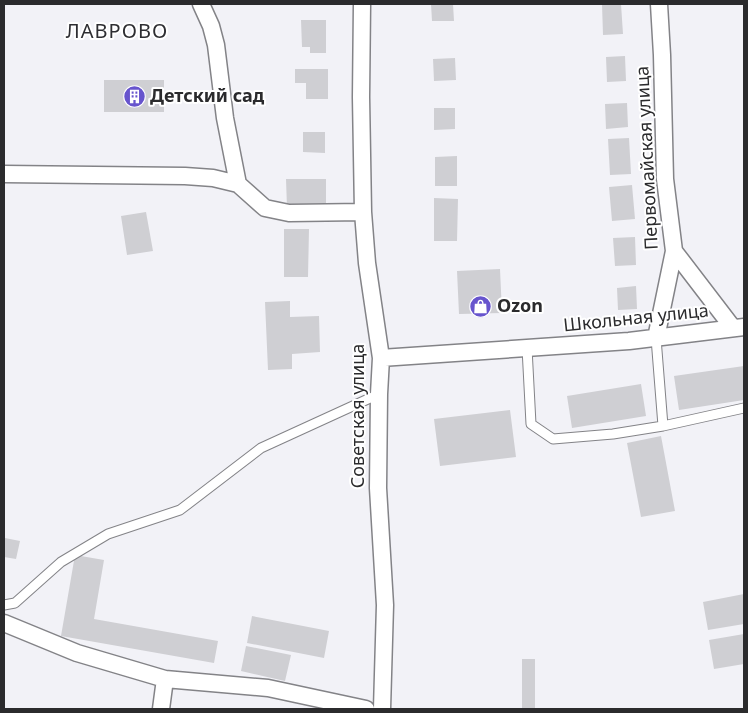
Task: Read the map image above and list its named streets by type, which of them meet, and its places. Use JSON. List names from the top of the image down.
{
  "streets": {
    "street": ["Первомайская улица", "Школьная улица", "Советская улица"]
  },
  "crossings": [
    ["Первомайская улица", "Школьная улица"],
    ["Школьная улица", "Советская улица"]
  ],
  "districts": ["ЛАВРОВО"],
  "places": {
    "building": ["Детский сад"],
    "shop": ["Ozon"]
  }
}
